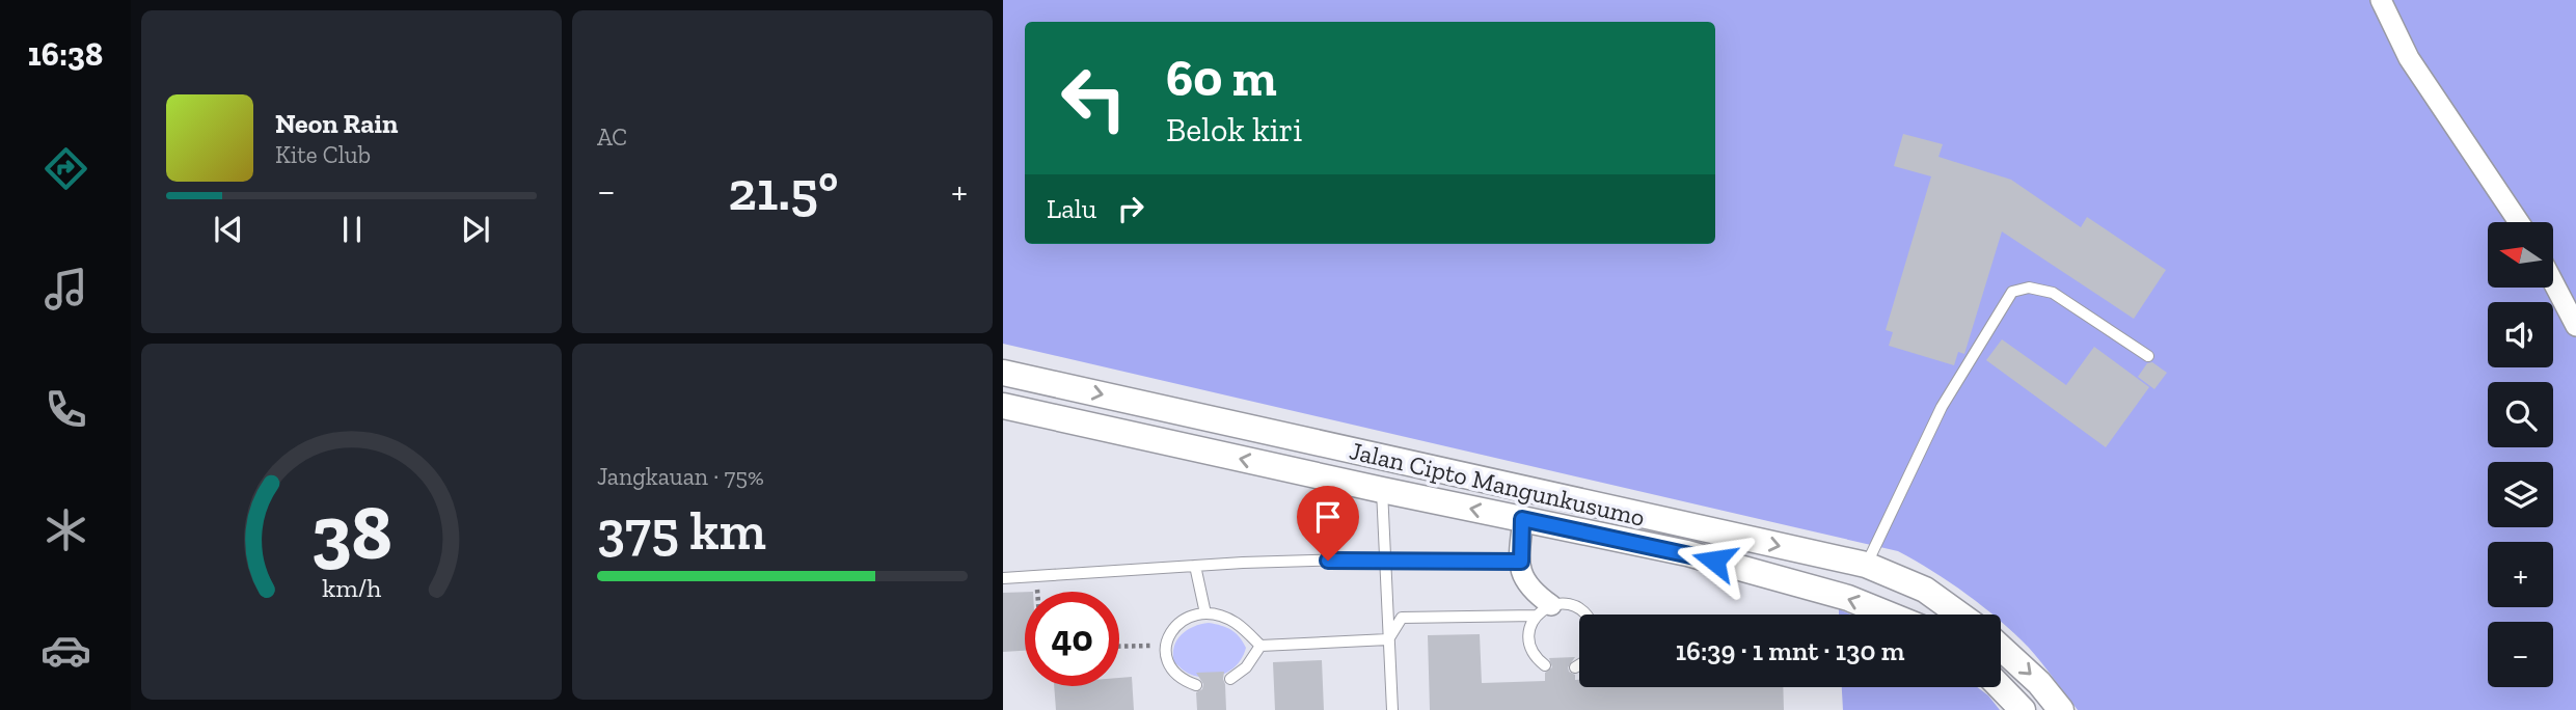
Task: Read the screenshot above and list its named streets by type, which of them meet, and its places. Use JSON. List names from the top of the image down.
{
  "streets": {
    "street": ["Jalan Cipto Mangunkusumo"]
  },
  "north": "left",
  "page": {
    "tabs": "16:38",
    "tile": [
      "AC",
      ["Jangkauan · 75%", "375 km"]
    ],
    "turn": ["60 m", "Belok kiri"],
    "song": ["Neon Rain", "Kite Club"],
    "heat": ["−", "21.5°", "+"],
    "then": "Lalu",
    "map_buttons": ["+", "−"],
    "limit": "40",
    "trip": "16:39 · 1 mnt · 130 m",
    "gauge": ["38", "km/h"]
  }
}
